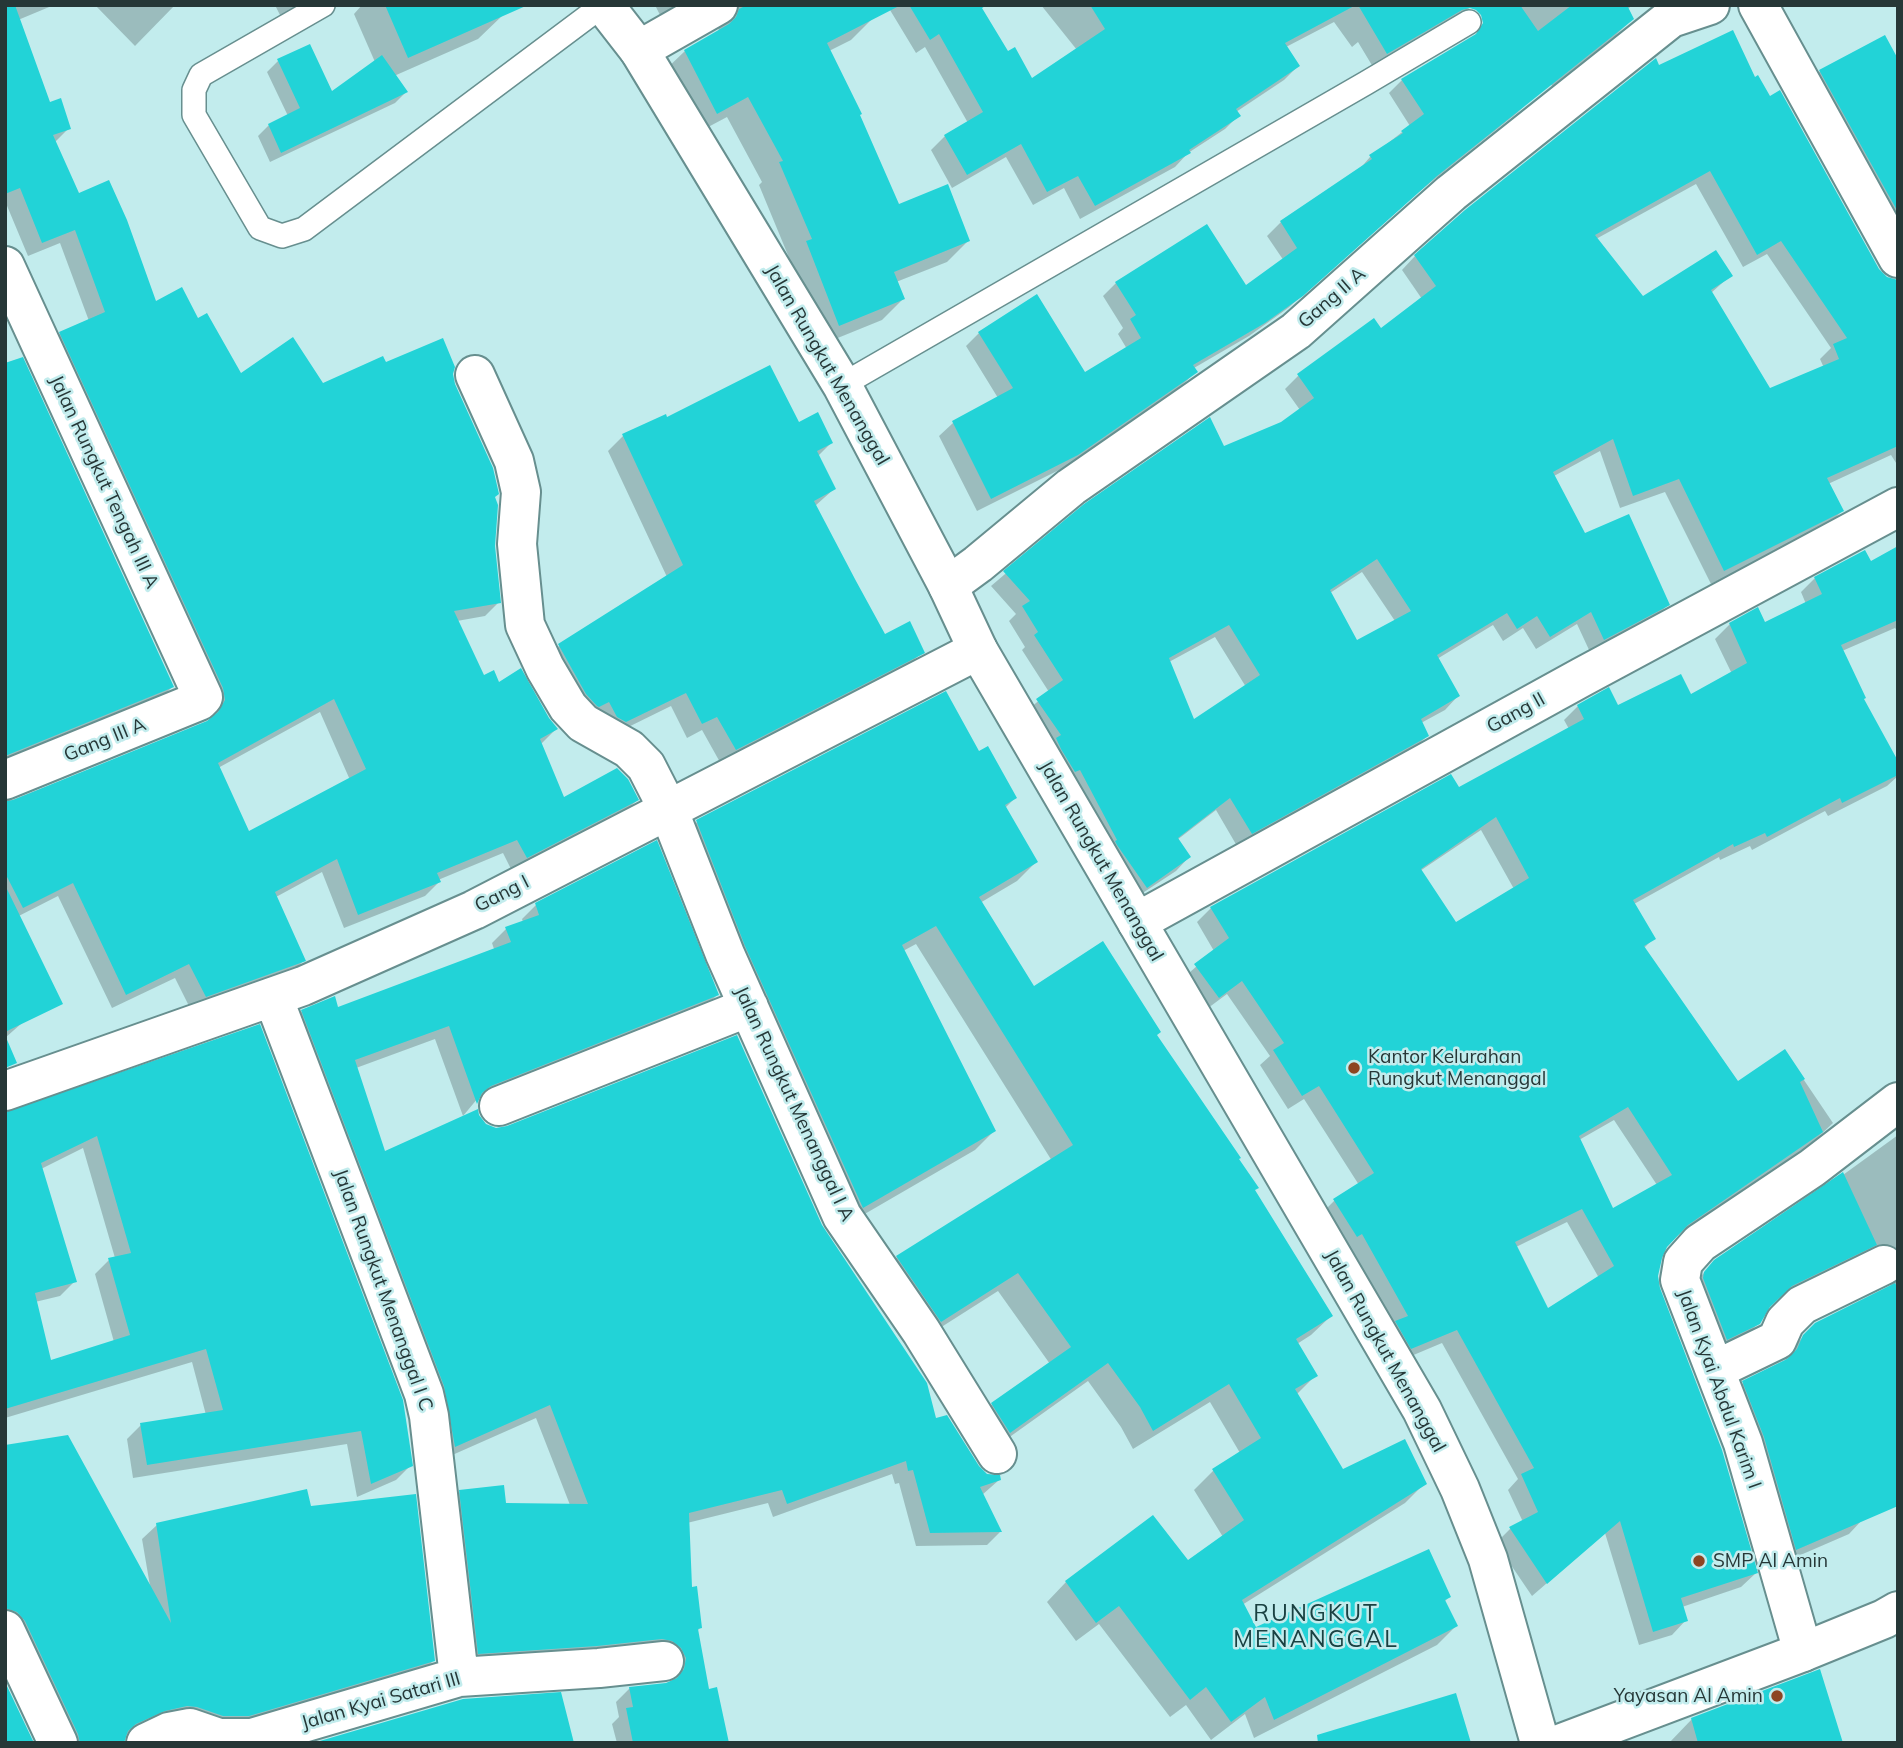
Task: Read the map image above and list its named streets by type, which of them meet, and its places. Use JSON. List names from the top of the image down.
{
  "streets": {
    "street": [
      "Gang II A",
      "Jalan Rungkut Menanggal",
      "Jalan Rungkut Tengah III A",
      "Gang II",
      "Gang III A",
      "Gang I",
      "Jalan Rungkut Menanggal I A",
      "Jalan Rungkut Menanggal I C",
      "Jalan Kyai Abdul Karim I",
      "Jalan Kyai Satari III"
    ]
  },
  "crossings": [
    ["Gang II A", "Jalan Rungkut Menanggal"],
    ["Jalan Rungkut Menanggal", "Gang II"],
    ["Jalan Rungkut Menanggal", "Gang I"],
    ["Jalan Rungkut Tengah III A", "Gang III A"],
    ["Gang I", "Jalan Rungkut Menanggal I A"],
    ["Gang I", "Jalan Rungkut Menanggal I C"],
    ["Jalan Rungkut Menanggal I C", "Jalan Kyai Satari III"]
  ],
  "districts": ["RUNGKUT MENANGGAL"],
  "places": ["Kantor Kelurahan Rungkut Menanggal", "SMP Al Amin", "Yayasan Al Amin"]
}
